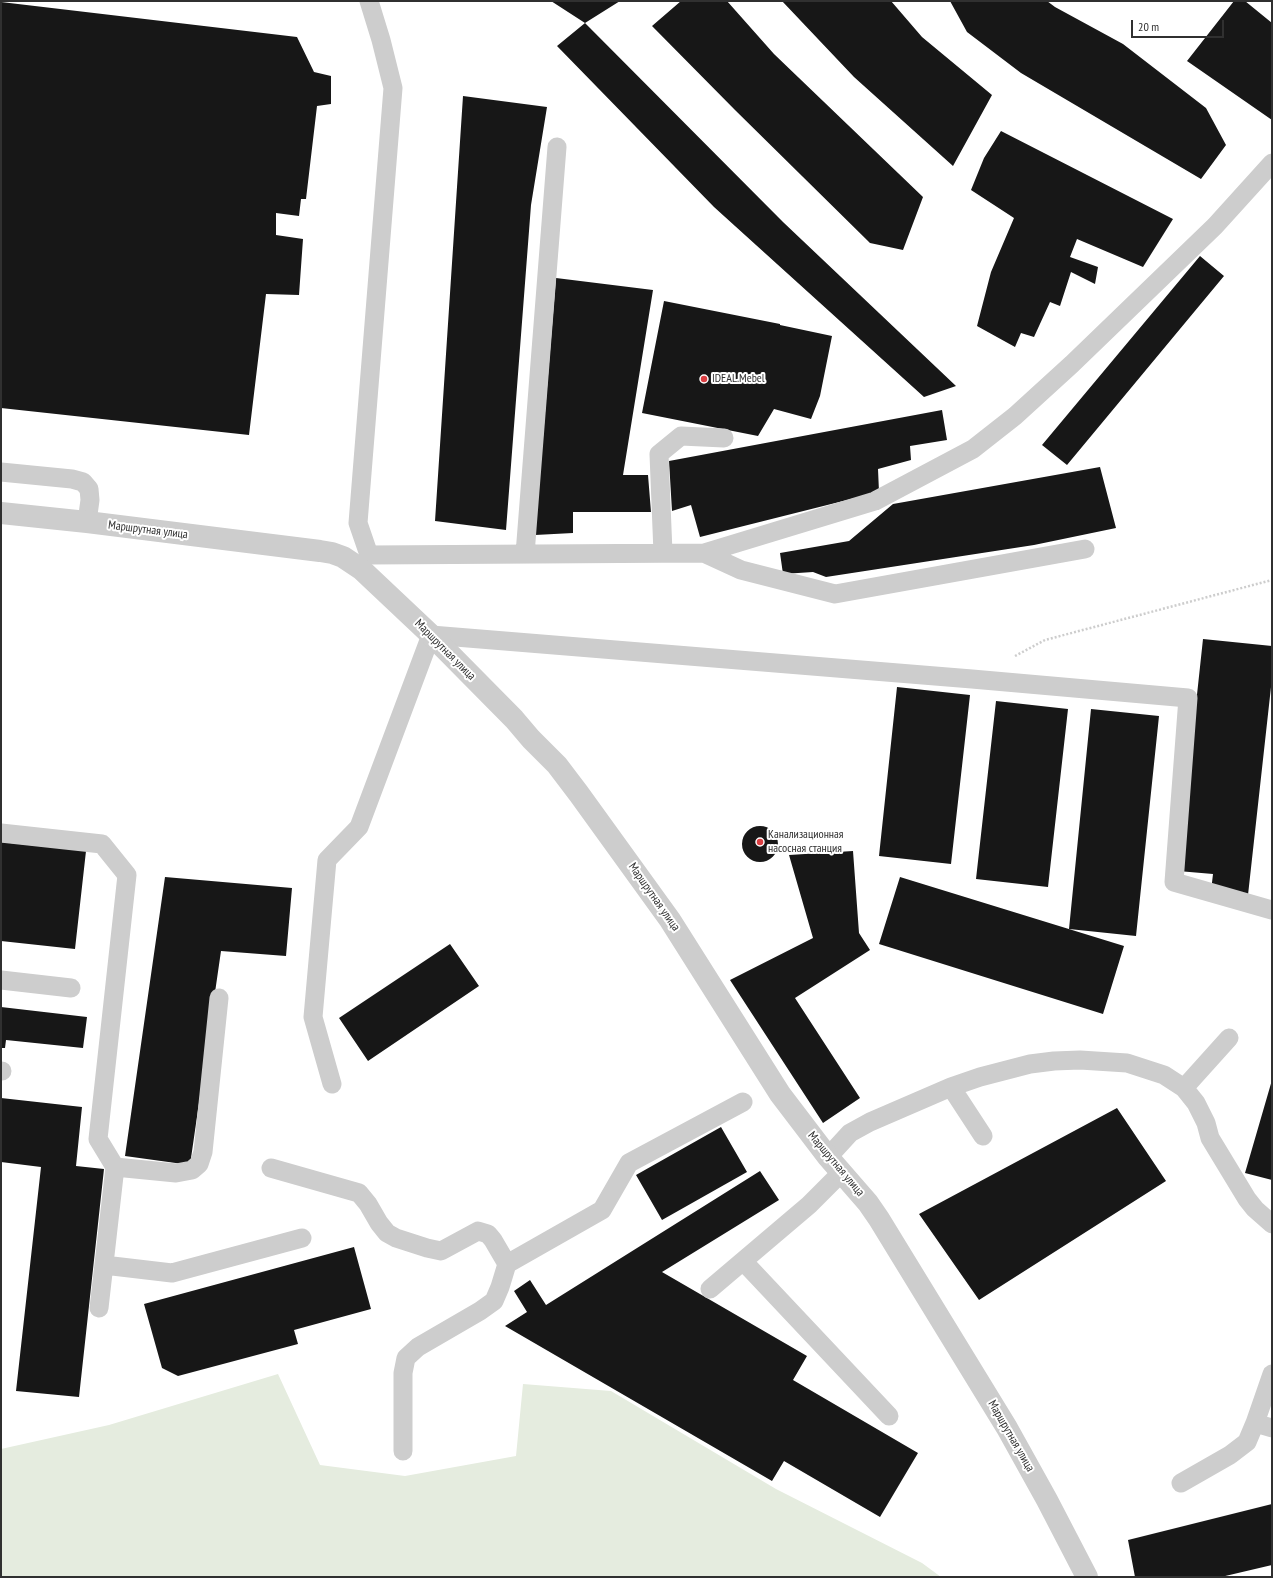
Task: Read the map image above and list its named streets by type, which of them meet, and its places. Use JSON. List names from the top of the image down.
{
  "streets": {
    "street": ["Маршрутная улица"]
  },
  "places": ["IDEAL.Mebel", "Канализационная насосная станция"],
  "scale_bar": "20 m"
}
